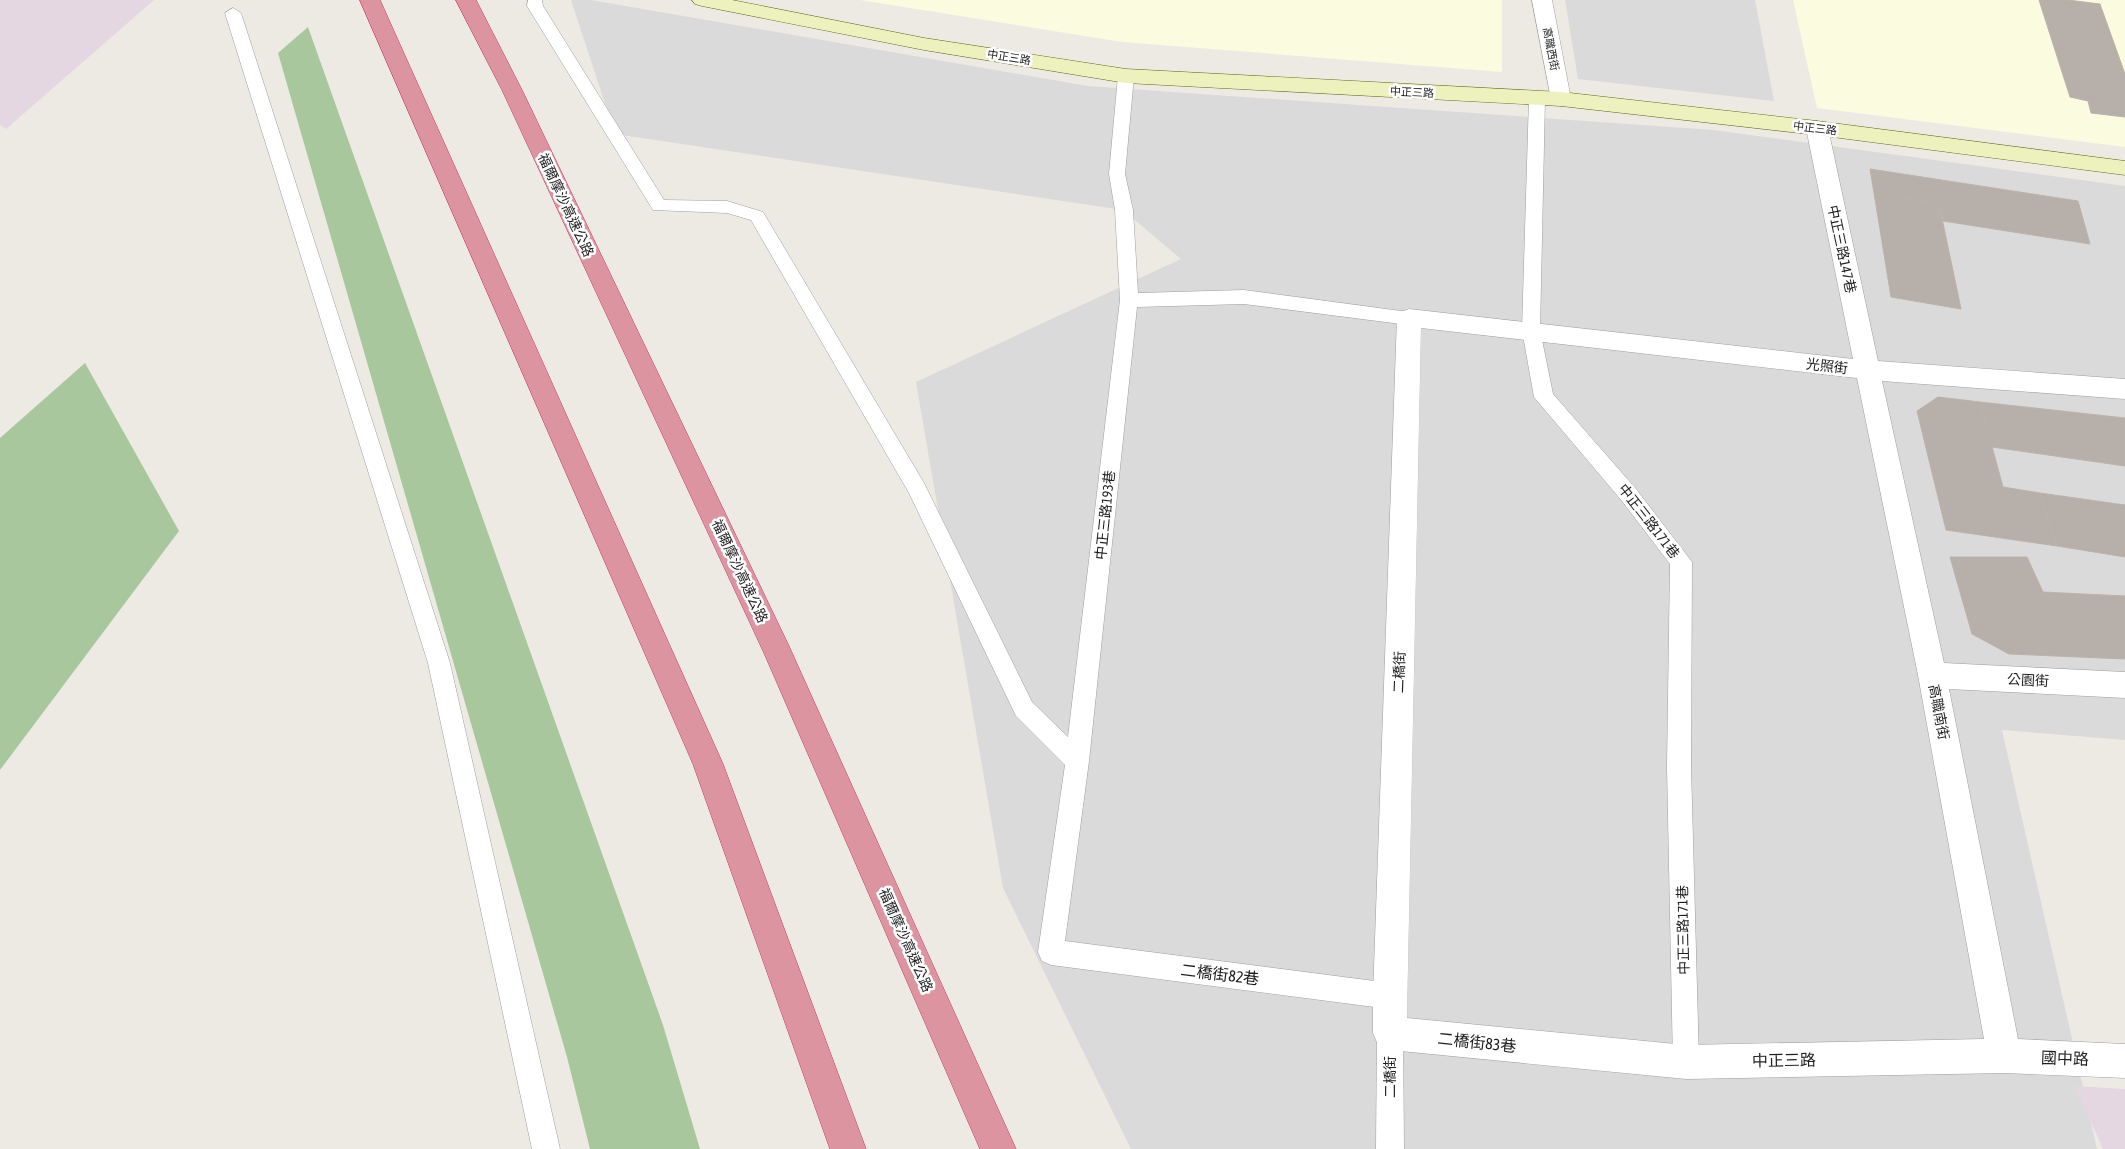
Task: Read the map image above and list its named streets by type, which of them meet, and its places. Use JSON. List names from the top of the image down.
{
  "streets": {
    "highway": ["福爾摩沙高速公路"],
    "street": [
      "高職西街",
      "中正三路",
      "中正三路147巷",
      "光照街",
      "二橋街",
      "公園街",
      "高職南街",
      "二橋街83巷",
      "國中路"
    ],
    "lane": ["中正三路193巷", "中正三路171巷", "二橋街82巷"]
  },
  "crossings": [
    ["高職西街", "中正三路"],
    ["中正三路", "中正三路147巷"],
    ["中正三路", "中正三路193巷"],
    ["中正三路", "中正三路171巷"],
    ["中正三路", "高職南街"],
    ["中正三路", "二橋街83巷"],
    ["中正三路", "國中路"],
    ["中正三路147巷", "光照街"],
    ["中正三路147巷", "高職南街"],
    ["光照街", "中正三路171巷"],
    ["光照街", "高職南街"],
    ["中正三路193巷", "二橋街82巷"],
    ["二橋街", "二橋街82巷"],
    ["二橋街", "二橋街83巷"],
    ["公園街", "高職南街"],
    ["高職南街", "國中路"]
  ]
}
